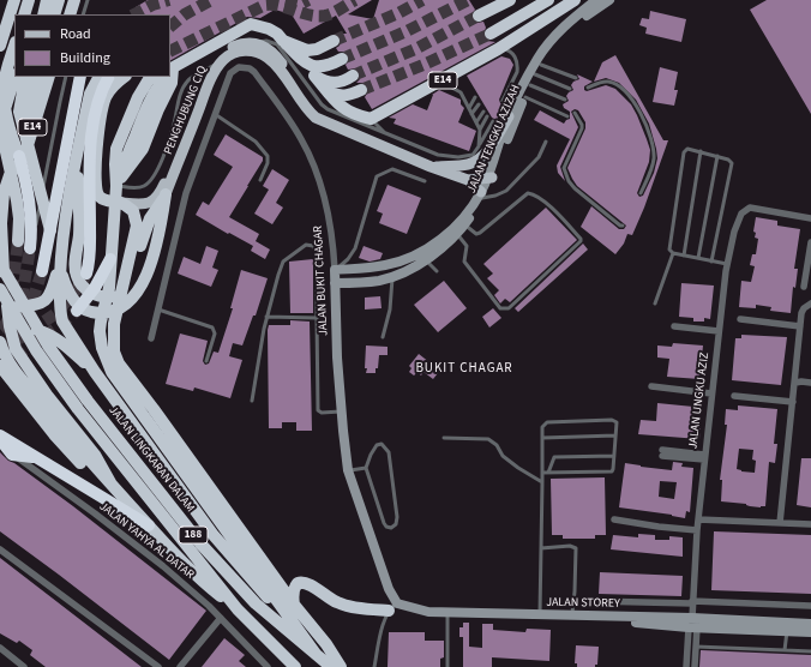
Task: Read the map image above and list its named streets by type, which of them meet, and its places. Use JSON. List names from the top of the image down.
{
  "streets": {
    "highway": ["E14", "JALAN LINGKARAN DALAM", "188"],
    "main road": [
      "PENGHUBUNG CIQ",
      "JALAN TENGKU AZIZAH",
      "JALAN BUKIT CHAGAR",
      "JALAN STOREY"
    ],
    "street": ["JALAN UNGKU AZIZ", "JALAN YAHYA AL DATAR"]
  },
  "crossings": [
    ["JALAN TENGKU AZIZAH", "JALAN BUKIT CHAGAR"],
    ["JALAN UNGKU AZIZ", "JALAN STOREY"]
  ],
  "districts": ["BUKIT CHAGAR"],
  "legend": ["Road", "Building"]
}
